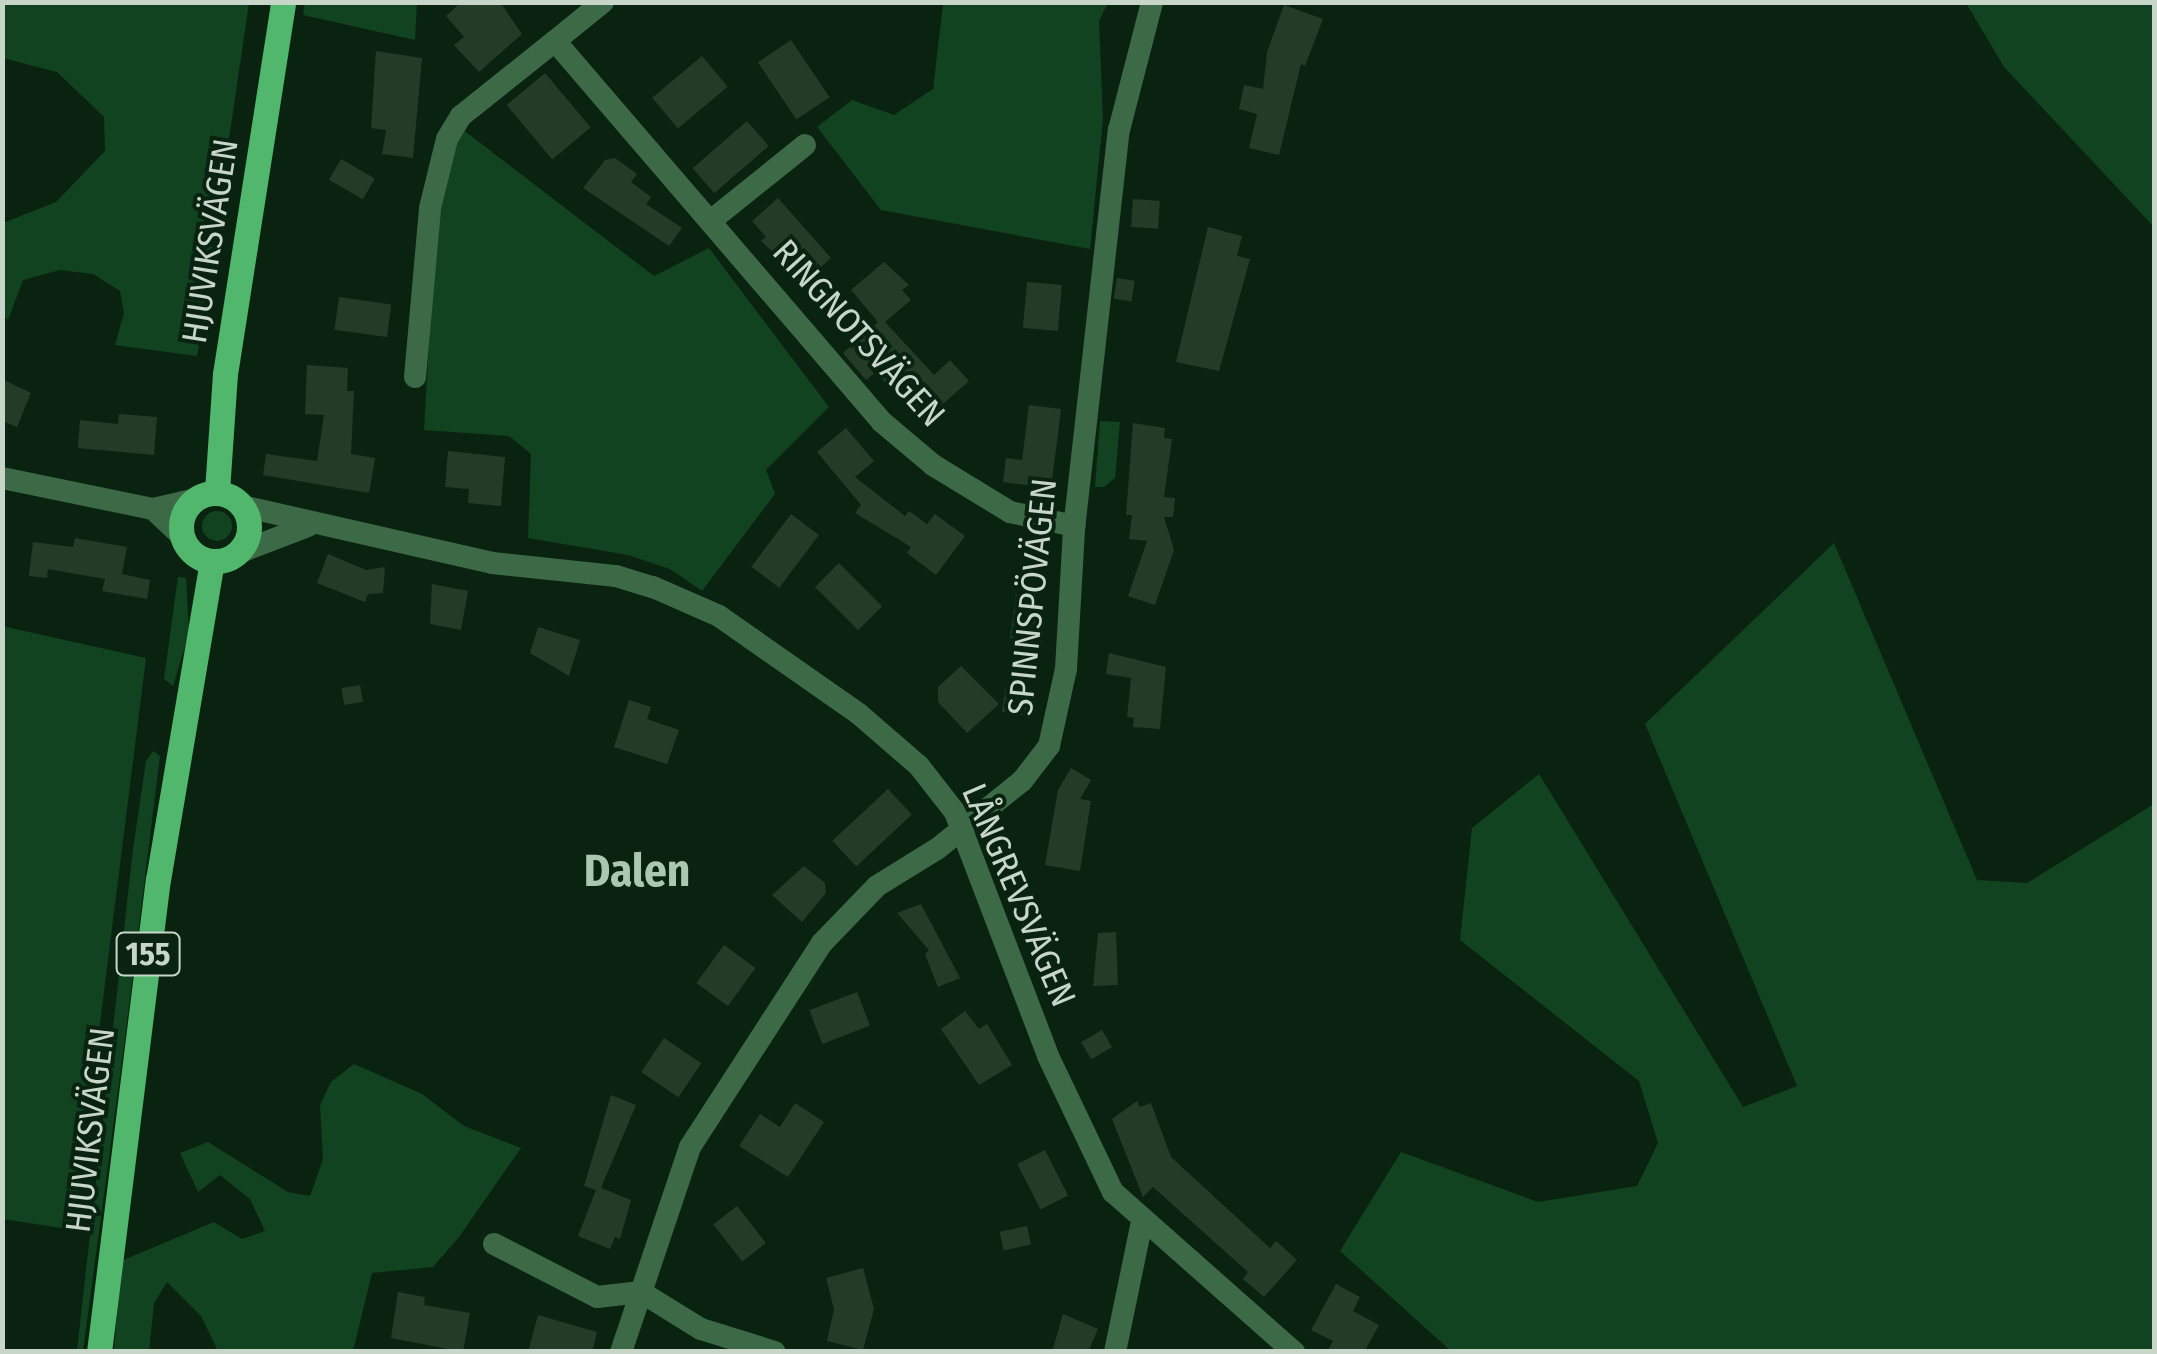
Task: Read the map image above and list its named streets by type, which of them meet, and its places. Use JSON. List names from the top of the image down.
{
  "streets": {
    "main road": ["HJUVIKSVÄGEN", "155"],
    "street": ["RINGNOTSVÄGEN", "SPINNSPÖVÄGEN", "LÅNGREVSVÄGEN"]
  },
  "crossings": [
    ["HJUVIKSVÄGEN", "LÅNGREVSVÄGEN"],
    ["RINGNOTSVÄGEN", "SPINNSPÖVÄGEN"],
    ["SPINNSPÖVÄGEN", "LÅNGREVSVÄGEN"]
  ],
  "districts": ["Dalen"]
}
